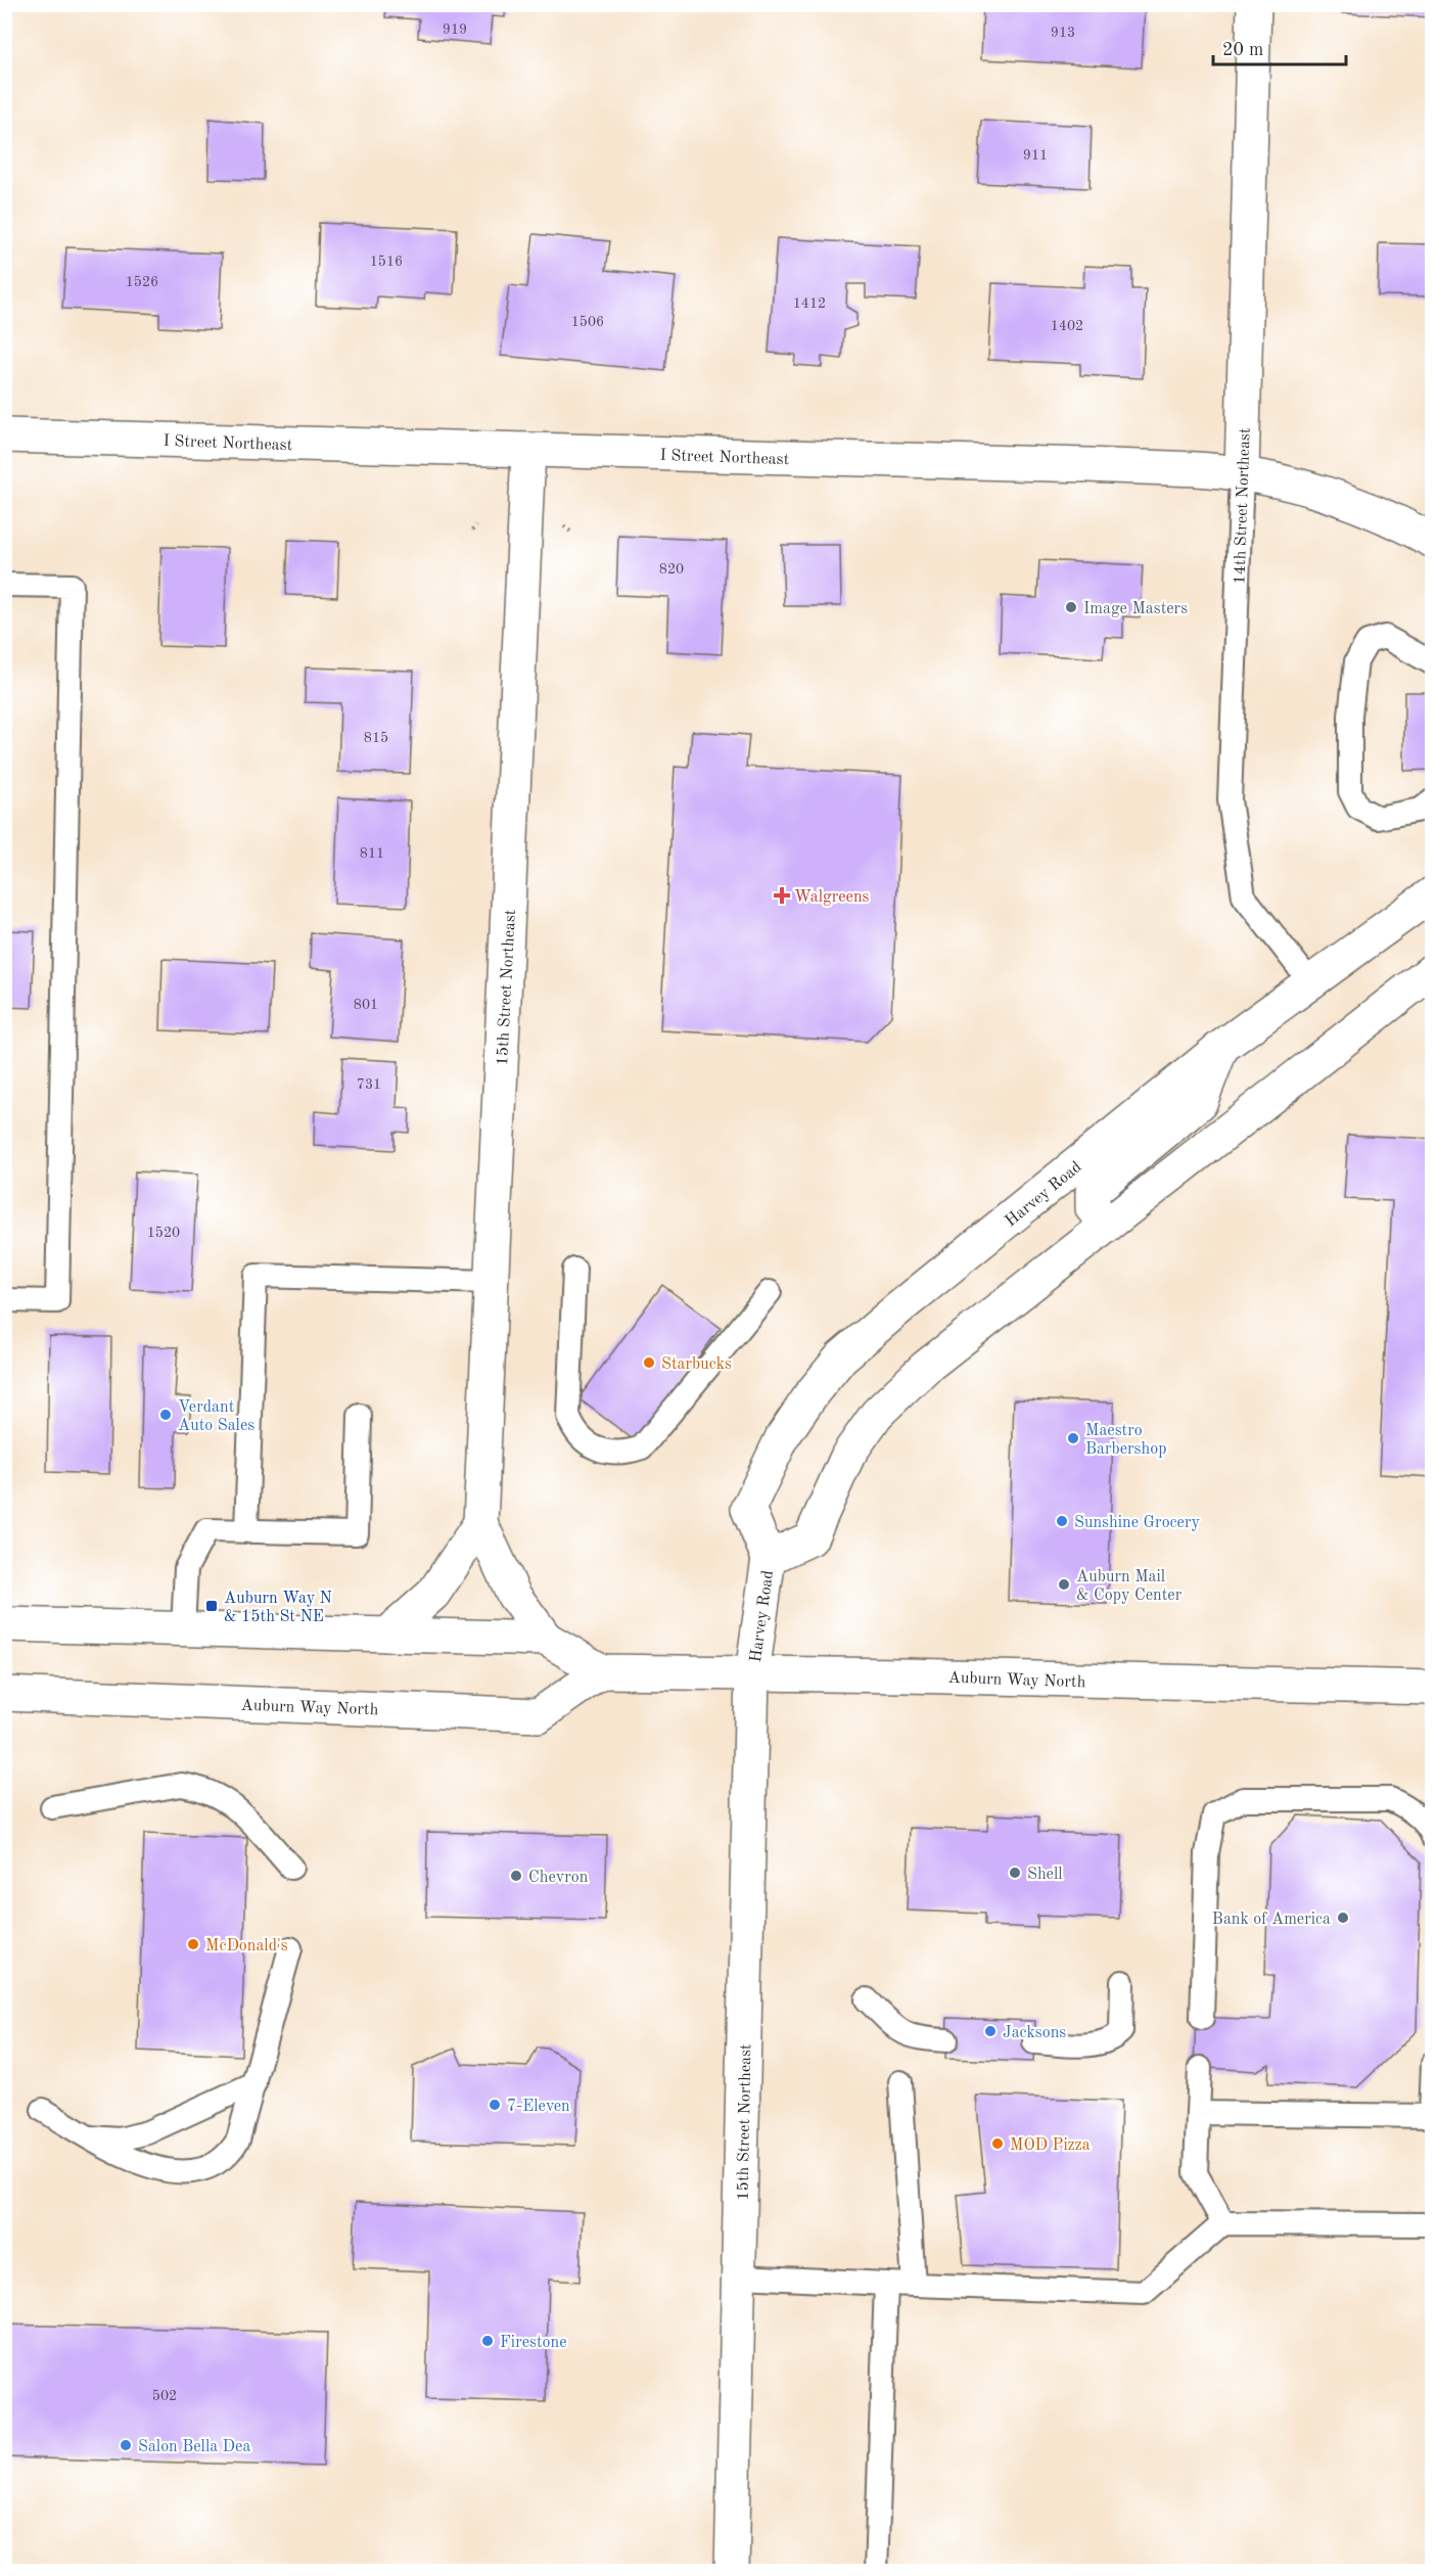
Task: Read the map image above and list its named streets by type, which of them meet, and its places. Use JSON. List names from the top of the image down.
{
  "streets": {
    "main road": [
      "I Street Northeast",
      "14th Street Northeast",
      "15th Street Northeast",
      "Harvey Road",
      "Auburn Way North"
    ]
  },
  "crossings": [
    ["I Street Northeast", "14th Street Northeast"],
    ["I Street Northeast", "15th Street Northeast"],
    ["14th Street Northeast", "Harvey Road"],
    ["15th Street Northeast", "Harvey Road"],
    ["15th Street Northeast", "Auburn Way North"],
    ["Harvey Road", "Auburn Way North"]
  ],
  "places": {
    "other": [
      "Image Masters",
      "Starbucks",
      "Verdant Auto Sales",
      "Maestro Barbershop",
      "Sunshine Grocery",
      "Auburn Mail & Copy Center",
      "Shell",
      "Chevron",
      "Bank of America",
      "McDonald's",
      "Jacksons",
      "7-Eleven",
      "MOD Pizza",
      "Firestone",
      "Salon Bella Dea"
    ],
    "health": ["Walgreens"],
    "transit": ["Auburn Way N & 15th St NE"]
  },
  "house_numbers": [
    "919",
    "913",
    "911",
    "1516",
    "1526",
    "1412",
    "1506",
    "1402",
    "820",
    "815",
    "811",
    "801",
    "731",
    "1520",
    "502"
  ],
  "scale_bar": "20 m"
}
